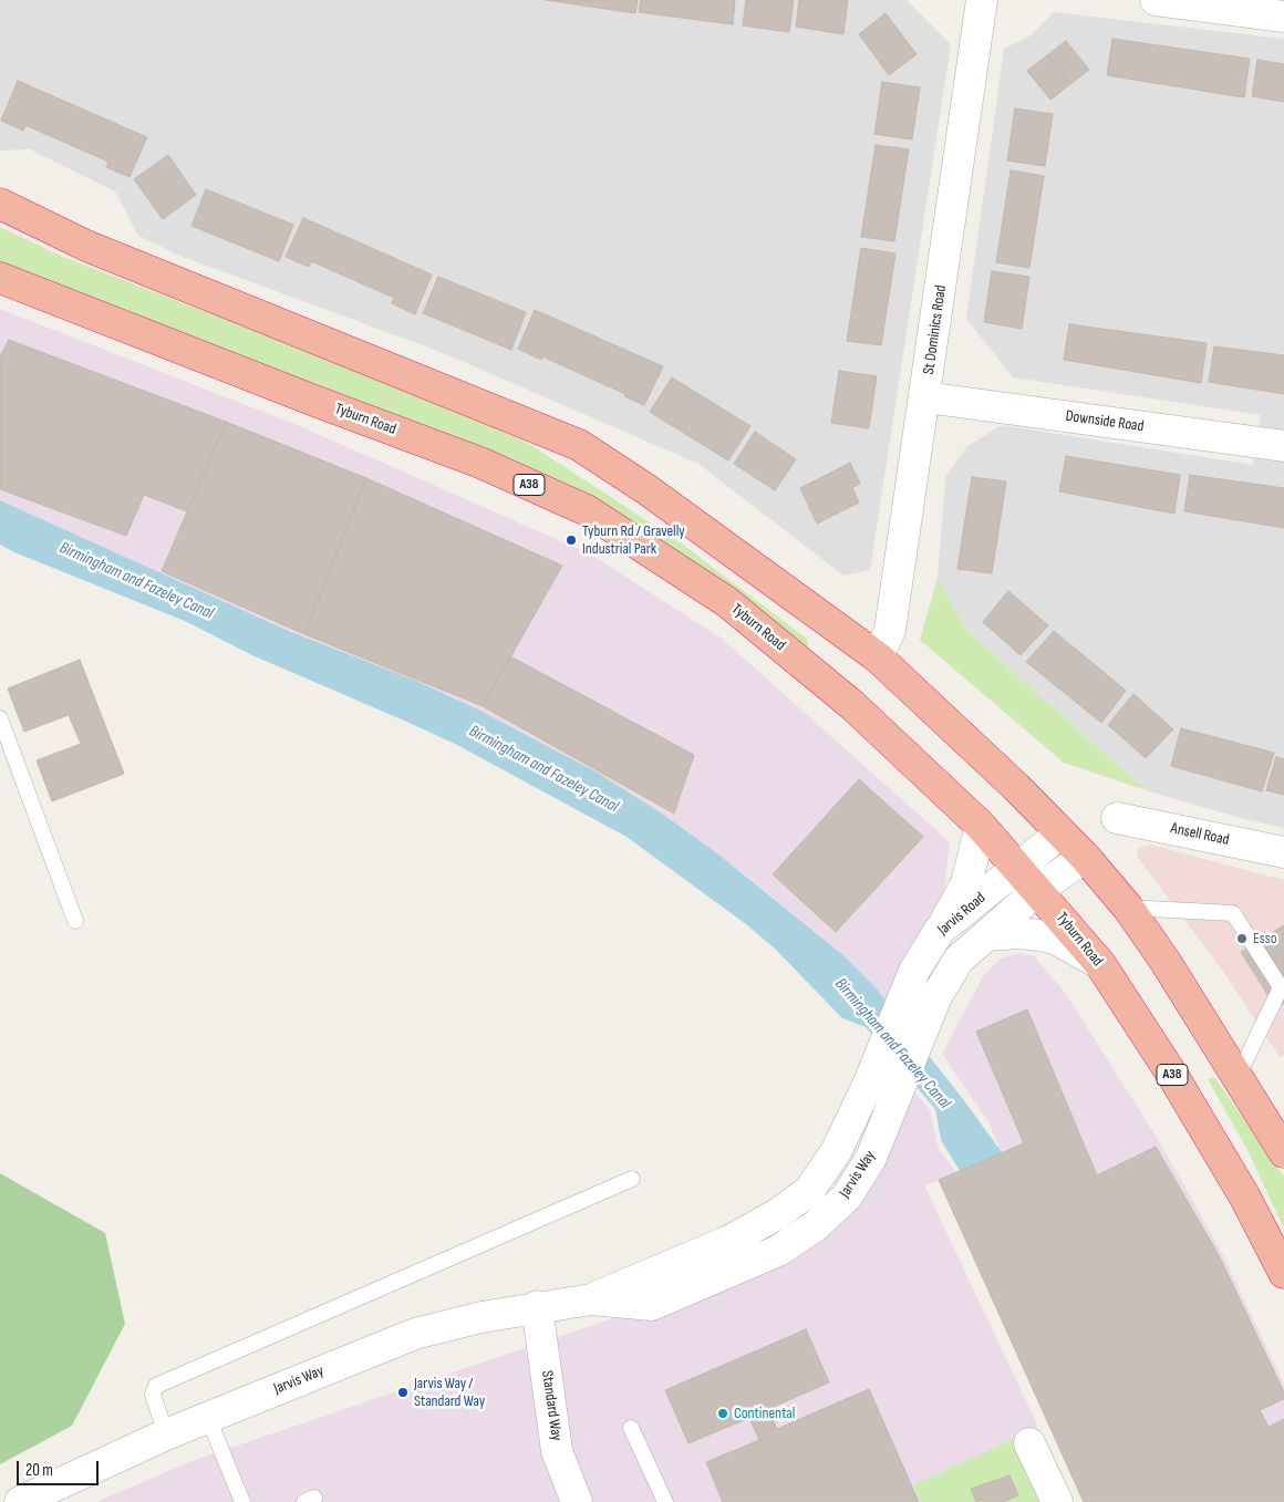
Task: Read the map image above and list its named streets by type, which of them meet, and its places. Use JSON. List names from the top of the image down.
{
  "streets": {
    "highway": ["Tyburn Road", "A38"],
    "street": [
      "St Dominics Road",
      "Downside Road",
      "Ansell Road",
      "Jarvis Road",
      "Jarvis Way",
      "Standard Way"
    ]
  },
  "crossings": [
    ["St Dominics Road", "Downside Road"],
    ["Tyburn Road", "Jarvis Road"],
    ["Tyburn Road", "Jarvis Way"],
    ["Jarvis Road", "Jarvis Way"],
    ["Jarvis Way", "Standard Way"]
  ],
  "water": ["Birmingham and Fazeley Canal"],
  "places": [
    "Tyburn Rd / Gravelly Industrial Park",
    "Esso",
    "Jarvis Way / Standard Way",
    "Continental"
  ],
  "scale_bar": "20 m"
}
